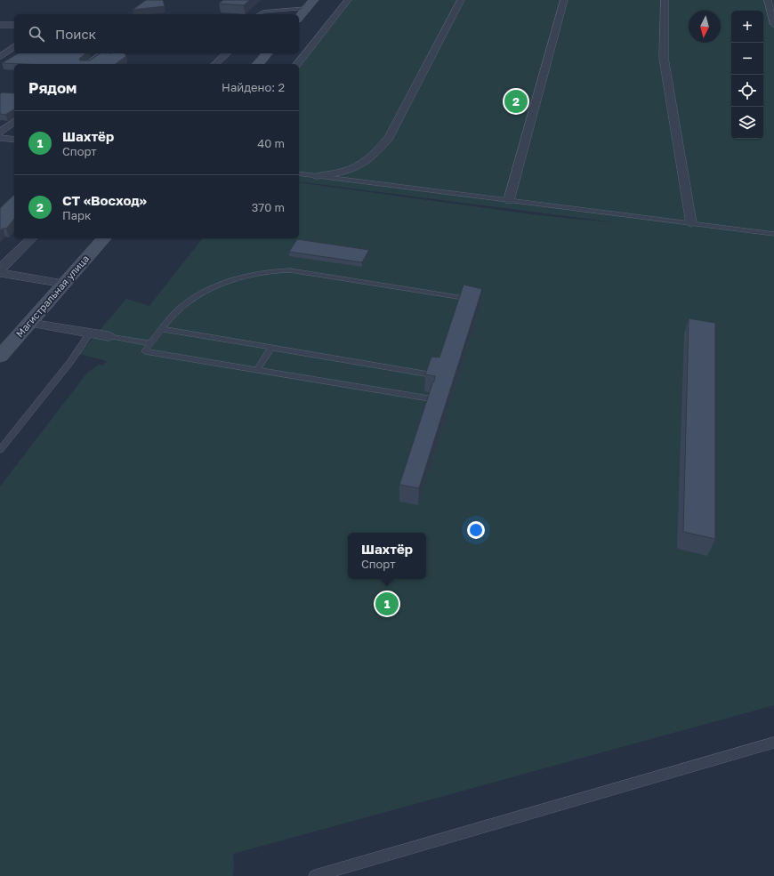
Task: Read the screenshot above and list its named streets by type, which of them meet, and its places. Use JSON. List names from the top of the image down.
{
  "streets": {
    "main road": ["Магистральная улица"]
  },
  "north": "bottom",
  "page": {
    "map_buttons": ["+", "−"],
    "search": "Поиск",
    "heading": ["Рядом", "Найдено: 2"],
    "pins": ["2", "1"],
    "list": [
      {
        "mark": "1",
        "name": "Шахтёр",
        "note": "Спорт",
        "value": "40 m"
      },
      {
        "mark": "2",
        "name": "СТ «Восход»",
        "note": "Парк",
        "value": "370 m"
      }
    ],
    "popup": ["Шахтёр", "Спорт"]
  }
}
